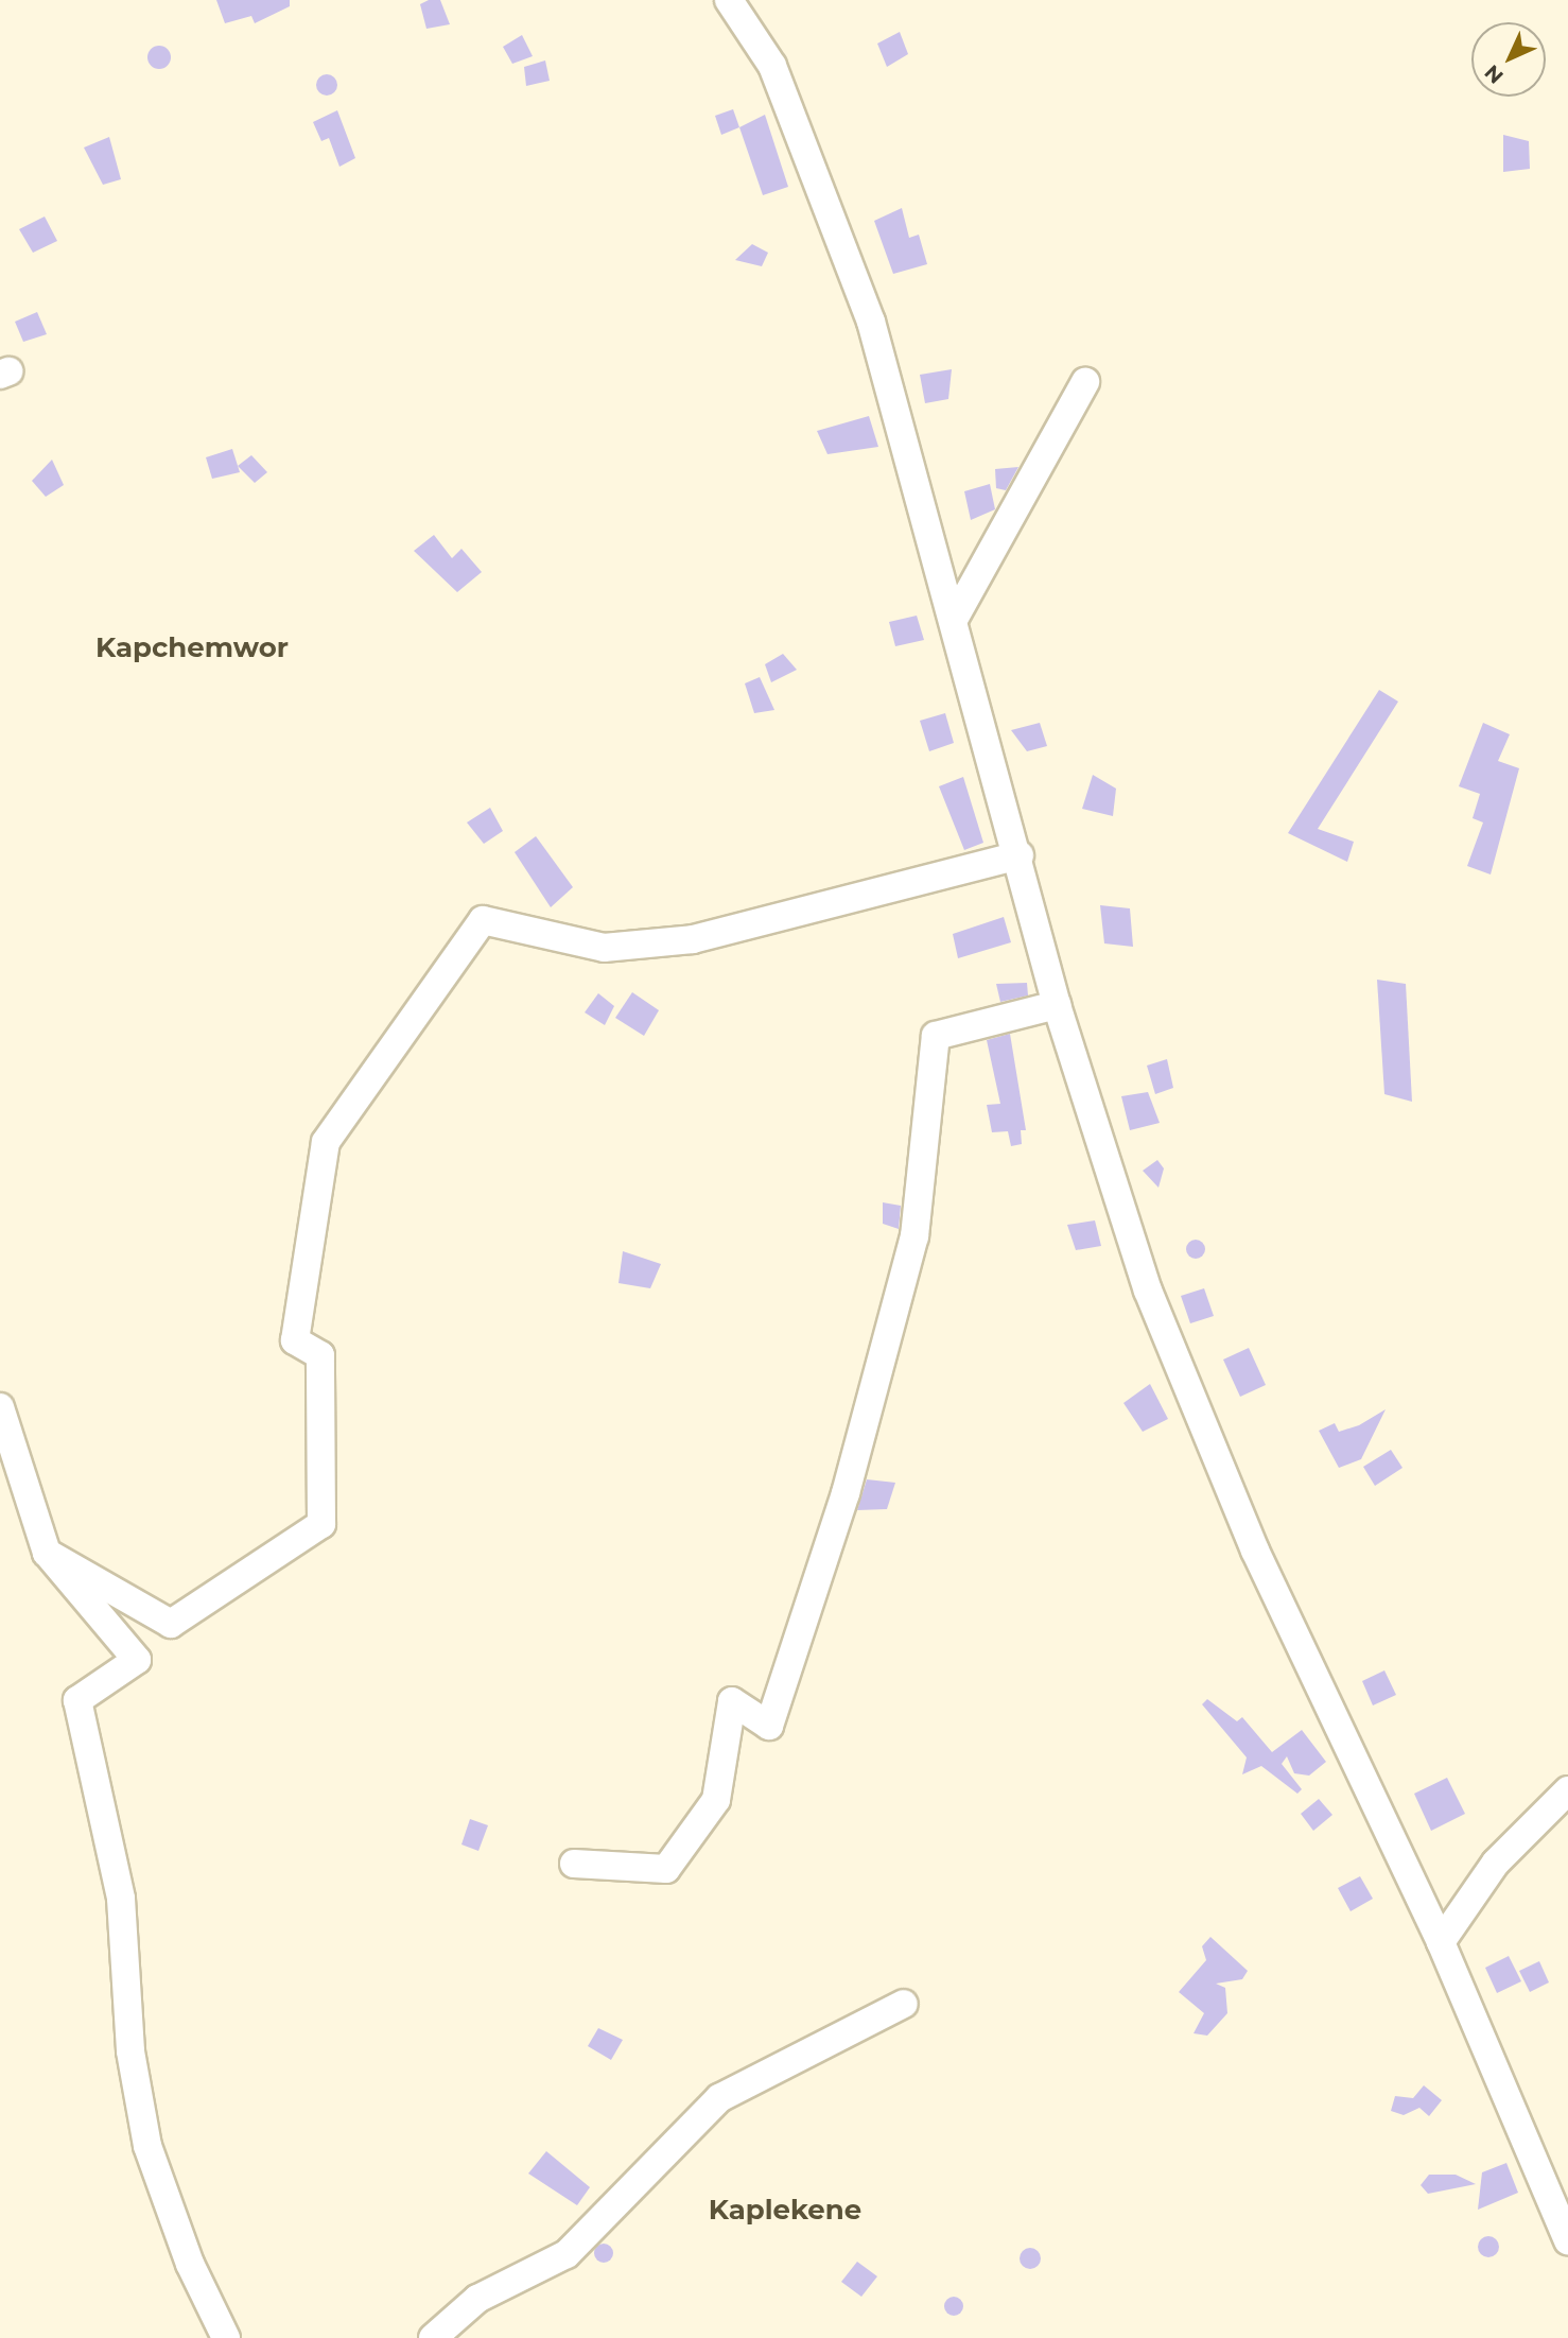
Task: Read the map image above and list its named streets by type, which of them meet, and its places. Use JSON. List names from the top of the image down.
{
  "districts": ["Kapchemwor", "Kaplekene"],
  "north": "bottom left"
}
